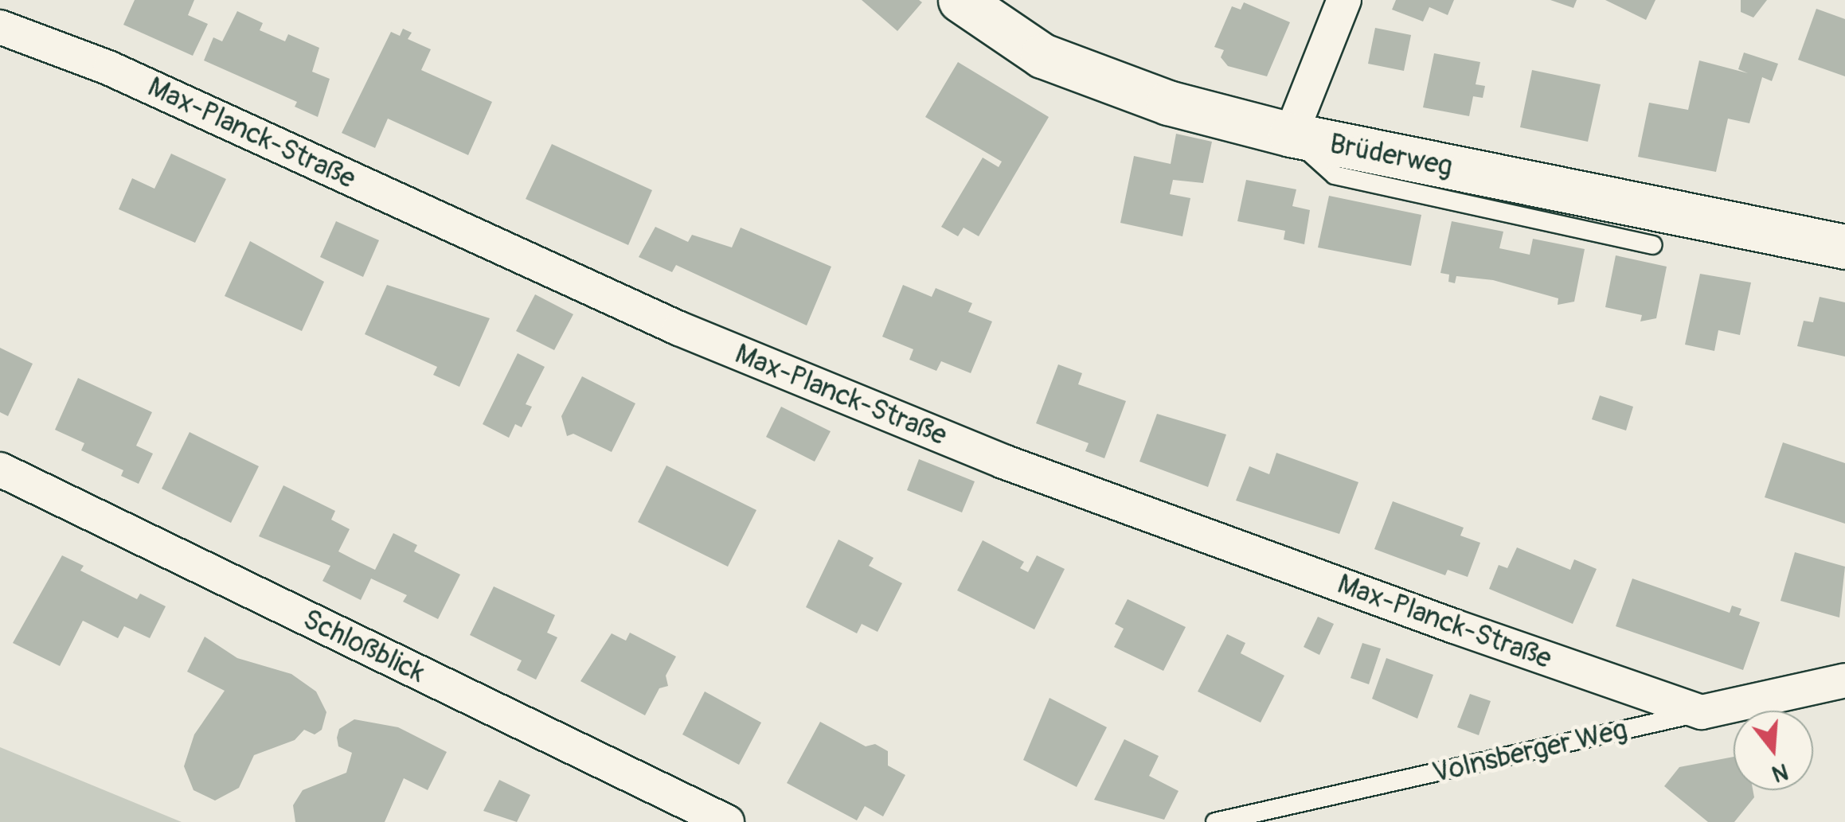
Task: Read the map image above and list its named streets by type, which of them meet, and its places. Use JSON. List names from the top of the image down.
{
  "streets": {
    "street": [
      "Max-Planck-Straße",
      "Brüderweg",
      "Schloßblick",
      "Volnsberger Weg"
    ]
  },
  "crossings": [
    ["Max-Planck-Straße", "Volnsberger Weg"]
  ],
  "north": "bottom"
}
